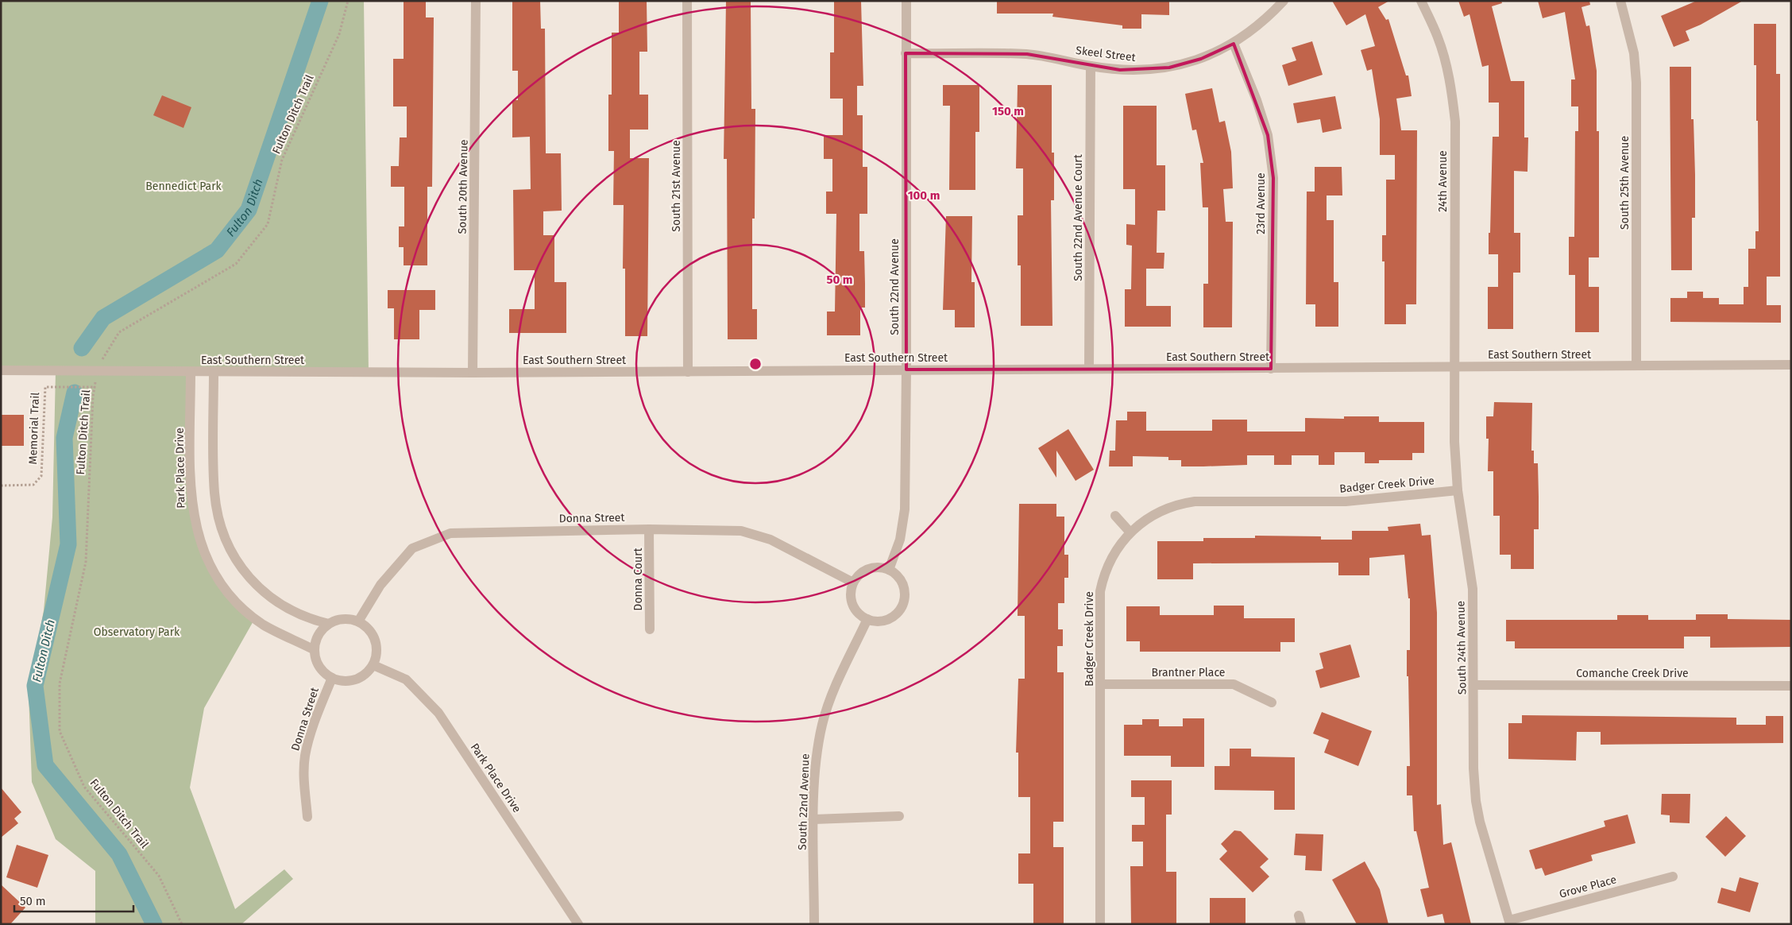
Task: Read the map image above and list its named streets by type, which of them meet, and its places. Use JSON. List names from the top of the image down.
{
  "streets": {
    "street": [
      "Skeel Street",
      "24th Avenue",
      "South 25th Avenue",
      "South 21st Avenue",
      "South 20th Avenue",
      "23rd Avenue",
      "South 22nd Avenue Court",
      "South 22nd Avenue",
      "East Southern Street",
      "Park Place Drive",
      "Badger Creek Drive",
      "Donna Street",
      "Donna Court",
      "South 24th Avenue",
      "Brantner Place",
      "Comanche Creek Drive",
      "Grove Place"
    ],
    "path": ["Fulton Ditch Trail", "Memorial Trail"]
  },
  "crossings": [
    ["Skeel Street", "23rd Avenue"],
    ["Skeel Street", "South 22nd Avenue Court"],
    ["Skeel Street", "South 22nd Avenue"],
    ["Fulton Ditch Trail", "East Southern Street"],
    ["Fulton Ditch Trail", "Memorial Trail"],
    ["24th Avenue", "East Southern Street"],
    ["24th Avenue", "South 24th Avenue"],
    ["South 25th Avenue", "East Southern Street"],
    ["South 21st Avenue", "East Southern Street"],
    ["South 20th Avenue", "East Southern Street"],
    ["23rd Avenue", "East Southern Street"],
    ["South 22nd Avenue Court", "East Southern Street"],
    ["South 22nd Avenue", "East Southern Street"],
    ["South 22nd Avenue", "Donna Street"],
    ["East Southern Street", "Park Place Drive"],
    ["East Southern Street", "South 24th Avenue"],
    ["Park Place Drive", "Donna Street"],
    ["Badger Creek Drive", "South 24th Avenue"],
    ["Badger Creek Drive", "Brantner Place"],
    ["Donna Street", "Donna Court"],
    ["South 24th Avenue", "Comanche Creek Drive"],
    ["South 24th Avenue", "Grove Place"]
  ],
  "water": ["Fulton Ditch"],
  "parks": ["Bennedict Park", "Observatory Park"],
  "scale_bar": "50 m",
  "rings": ["150 m", "100 m", "50 m"]
}
